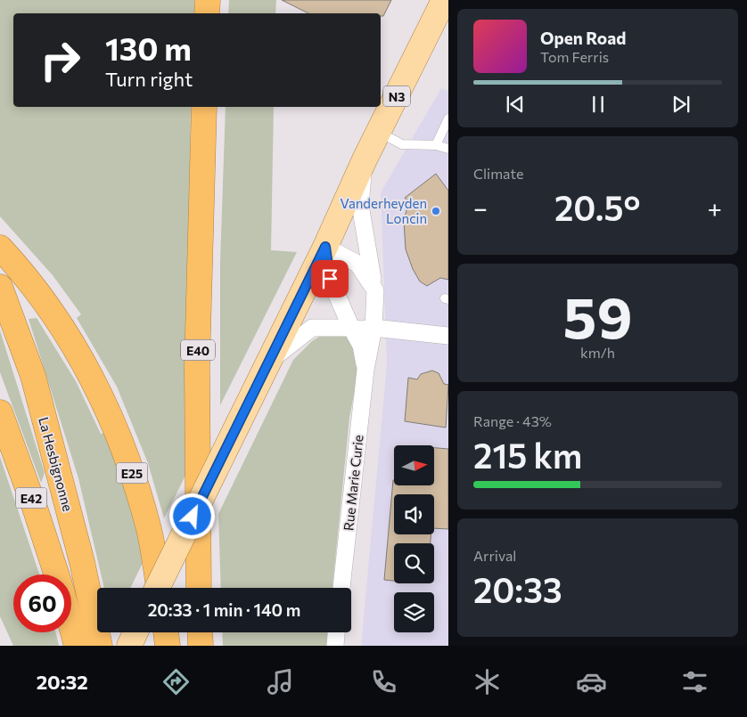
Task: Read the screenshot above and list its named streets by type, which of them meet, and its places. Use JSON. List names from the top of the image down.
{
  "streets": {
    "highway": [
      "E40",
      "La Hesbignonne",
      "E25",
      "E42"
    ],
    "main road": ["N3"],
    "street": ["Rue Marie Curie"]
  },
  "places": ["Vanderheyden Loncin"],
  "north": "right",
  "page": {
    "turn": ["130 m", "Turn right"],
    "song": ["Open Road", "Tom Ferris"],
    "tile": [
      "Climate",
      ["59", "km/h"],
      ["Range · 43%", "215 km"],
      ["Arrival", "20:33"]
    ],
    "heat": ["−", "20.5°", "+"],
    "limit": "60",
    "trip": "20:33 · 1 min · 140 m",
    "tabs": "20:32"
  }
}
